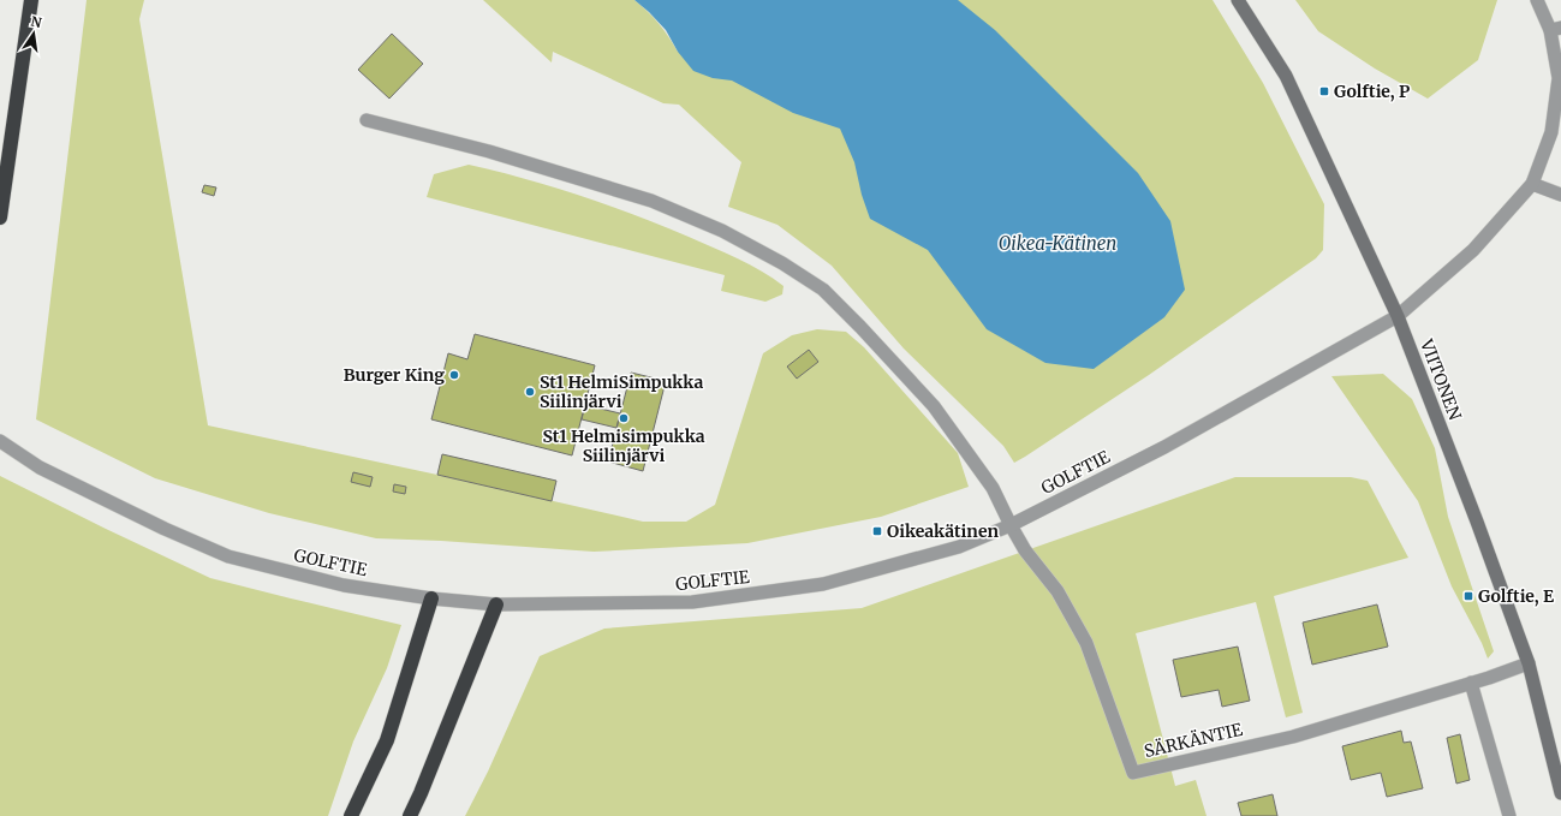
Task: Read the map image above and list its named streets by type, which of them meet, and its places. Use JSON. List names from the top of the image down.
{
  "streets": {
    "main road": ["VIITONEN"],
    "street": ["GOLFTIE", "SÄRKÄNTIE"]
  },
  "crossings": [
    ["VIITONEN", "GOLFTIE"],
    ["VIITONEN", "SÄRKÄNTIE"],
    ["GOLFTIE", "SÄRKÄNTIE"]
  ],
  "water": ["Oikea-Kätinen"],
  "places": {
    "transit": ["Golftie, P", "Oikeakätinen", "Golftie, E"],
    "other": ["Burger King", "St1 HelmiSimpukka Siilinjärvi", "St1 Helmisimpukka Siilinjärvi"]
  },
  "north": "top"
}
